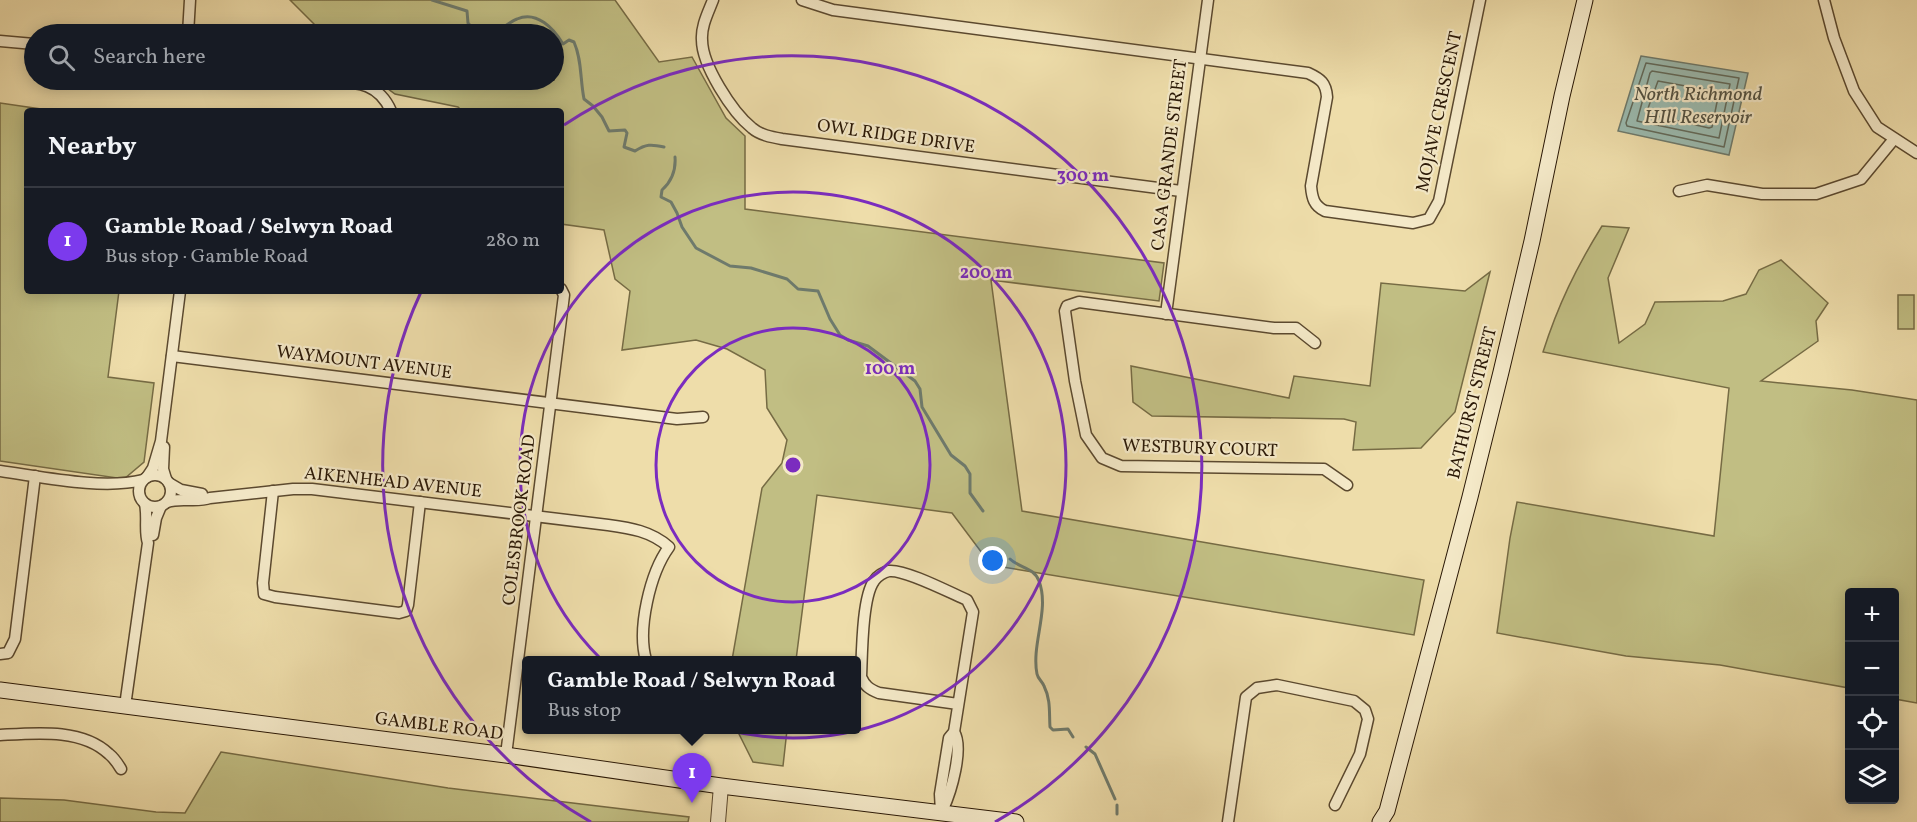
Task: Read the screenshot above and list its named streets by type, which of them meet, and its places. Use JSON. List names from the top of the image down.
{
  "streets": {
    "main road": ["BATHURST STREET", "GAMBLE ROAD"],
    "street": [
      "MOJAVE CRESCENT",
      "OWL RIDGE DRIVE",
      "CASA GRANDE STREET",
      "WAYMOUNT AVENUE",
      "WESTBURY COURT",
      "AIKENHEAD AVENUE",
      "COLESBROOK ROAD"
    ]
  },
  "crossings": [
    ["MOJAVE CRESCENT", "CASA GRANDE STREET"],
    ["OWL RIDGE DRIVE", "CASA GRANDE STREET"],
    ["CASA GRANDE STREET", "WESTBURY COURT"],
    ["WAYMOUNT AVENUE", "COLESBROOK ROAD"],
    ["AIKENHEAD AVENUE", "COLESBROOK ROAD"],
    ["COLESBROOK ROAD", "GAMBLE ROAD"]
  ],
  "water": ["North Richmond HIll Reservoir"],
  "page": {
    "search": "Search here",
    "heading": "Nearby",
    "list": [
      {
        "mark": "1",
        "name": "Gamble Road / Selwyn Road",
        "note": "Bus stop · Gamble Road",
        "value": "280 m"
      }
    ],
    "map_buttons": ["+", "−"],
    "popup": ["Gamble Road / Selwyn Road", "Bus stop"],
    "pins": "1"
  },
  "rings": ["300 m", "200 m", "100 m"]
}
